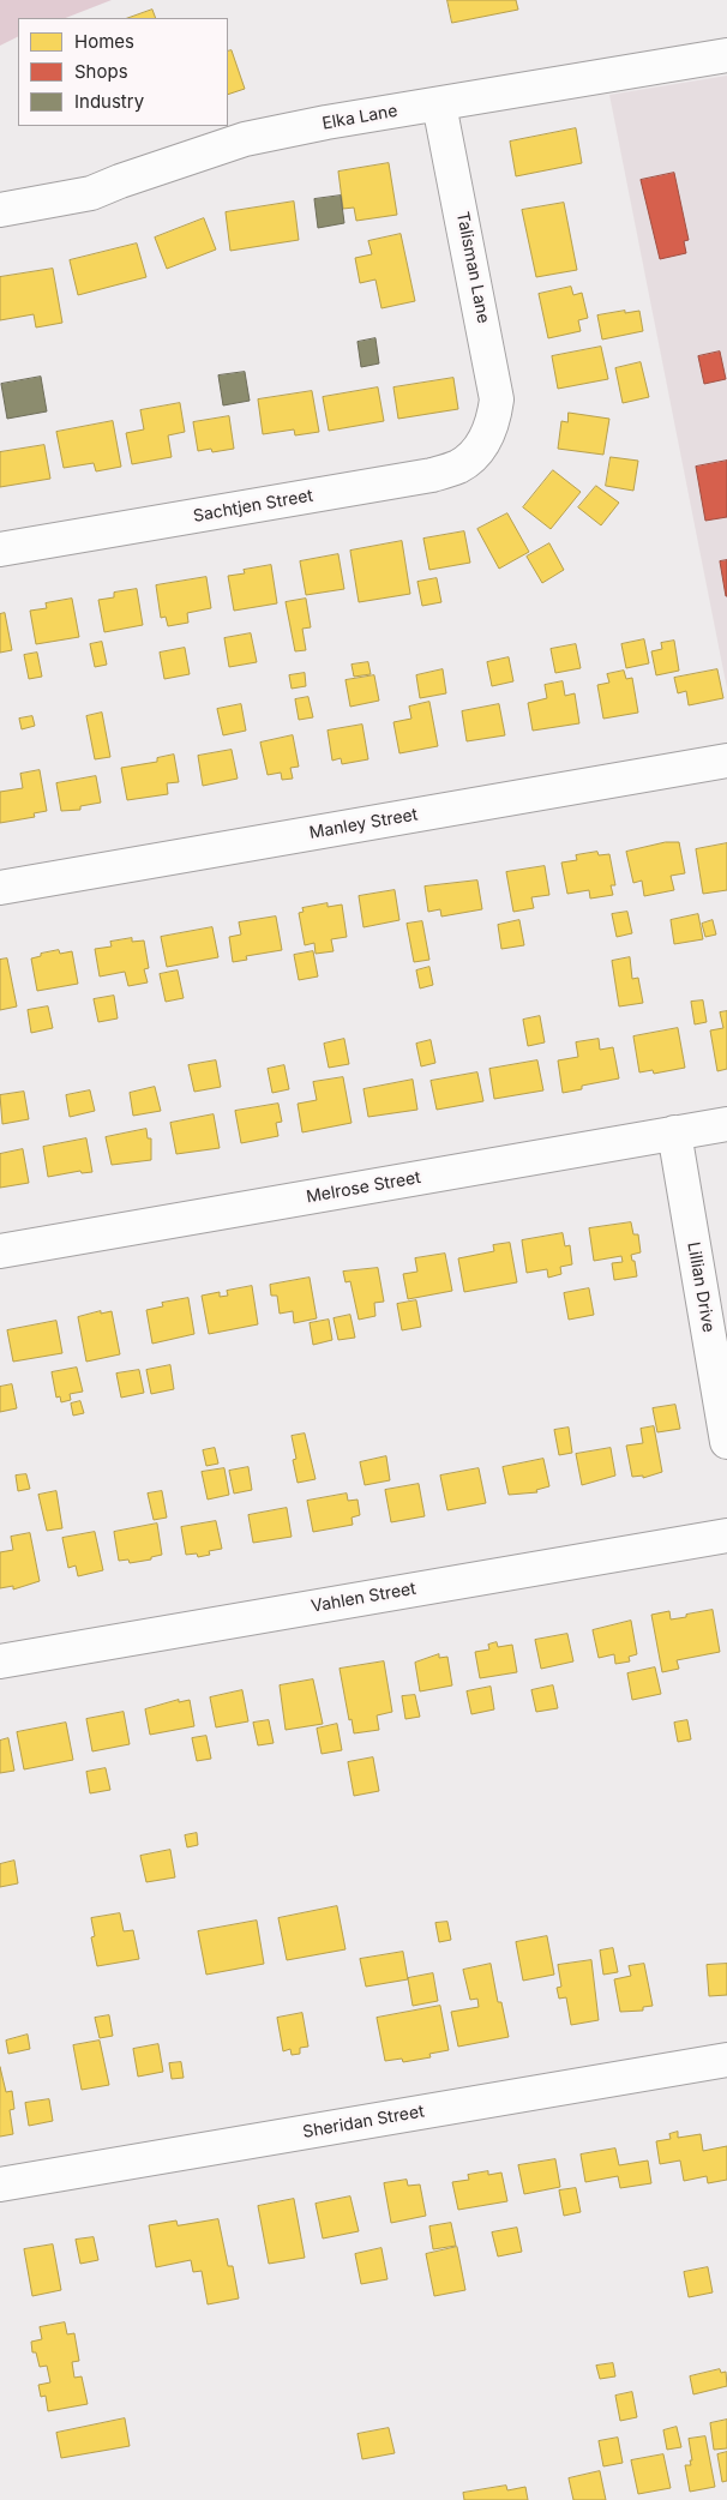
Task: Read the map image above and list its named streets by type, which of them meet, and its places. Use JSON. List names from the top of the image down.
{
  "streets": {
    "street": [
      "Elka Lane",
      "Talisman Lane",
      "Sachtjen Street",
      "Manley Street",
      "Melrose Street",
      "Lillian Drive",
      "Vahlen Street",
      "Sheridan Street"
    ]
  },
  "crossings": [
    ["Elka Lane", "Talisman Lane"],
    ["Talisman Lane", "Sachtjen Street"],
    ["Melrose Street", "Lillian Drive"]
  ],
  "legend": ["Homes", "Shops", "Industry"]
}
